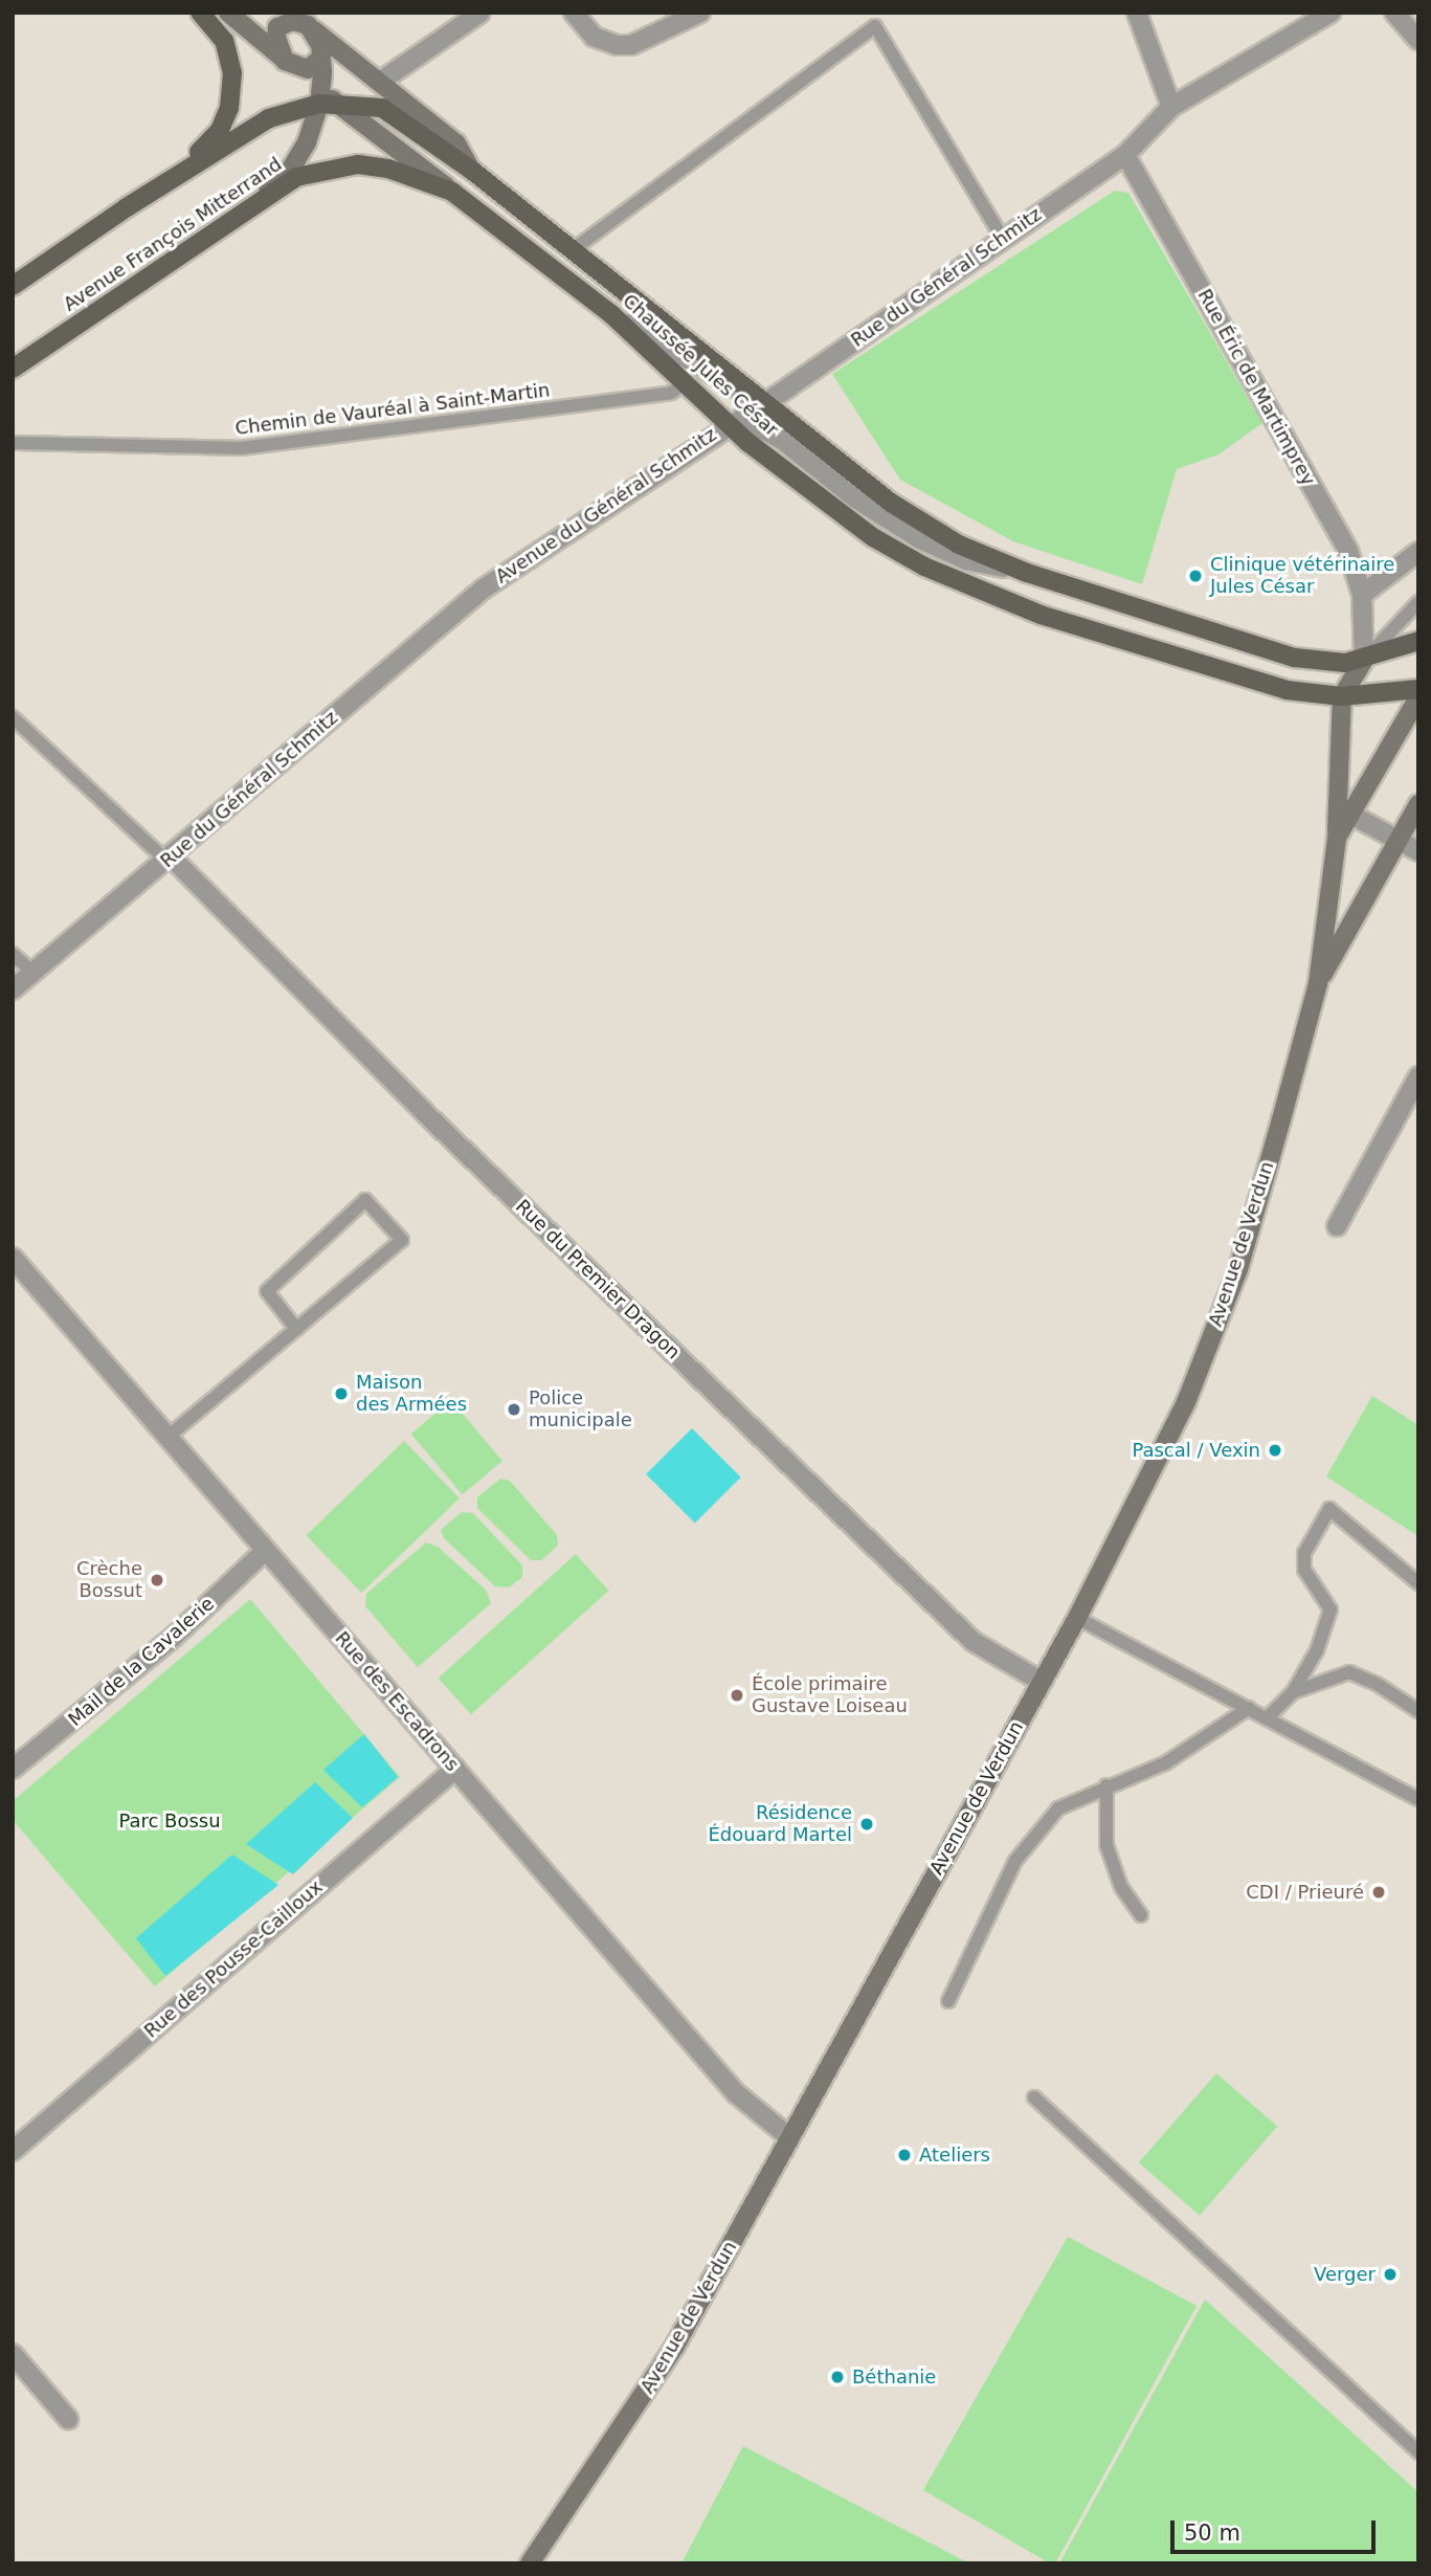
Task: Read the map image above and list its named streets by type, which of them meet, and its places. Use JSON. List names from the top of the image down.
{
  "streets": {
    "main road": ["Avenue François Mitterrand", "Chaussée Jules César", "Avenue de Verdun"],
    "street": [
      "Rue du Général Schmitz",
      "Rue Éric de Martimprey",
      "Avenue du Général Schmitz",
      "Rue du Premier Dragon",
      "Mail de la Cavalerie",
      "Rue des Escadrons",
      "Rue des Pousse-Cailloux"
    ],
    "lane": ["Chemin de Vauréal à Saint-Martin"]
  },
  "crossings": [
    ["Avenue François Mitterrand", "Chaussée Jules César"],
    ["Rue du Général Schmitz", "Chaussée Jules César"],
    ["Rue du Général Schmitz", "Rue Éric de Martimprey"],
    ["Rue du Général Schmitz", "Avenue du Général Schmitz"],
    ["Rue du Général Schmitz", "Rue du Premier Dragon"],
    ["Chaussée Jules César", "Rue Éric de Martimprey"],
    ["Chaussée Jules César", "Chemin de Vauréal à Saint-Martin"],
    ["Chaussée Jules César", "Avenue du Général Schmitz"],
    ["Avenue de Verdun", "Rue du Premier Dragon"],
    ["Avenue de Verdun", "Rue des Escadrons"],
    ["Mail de la Cavalerie", "Rue des Escadrons"],
    ["Rue des Escadrons", "Rue des Pousse-Cailloux"]
  ],
  "parks": ["Parc Bossu"],
  "places": [
    "Clinique vétérinaire Jules César",
    "Maison des Armées",
    "Police municipale",
    "Pascal / Vexin",
    "Crèche Bossut",
    "École primaire Gustave Loiseau",
    "Résidence Édouard Martel",
    "CDI / Prieuré",
    "Ateliers",
    "Verger",
    "Béthanie"
  ],
  "scale_bar": "50 m"
}
